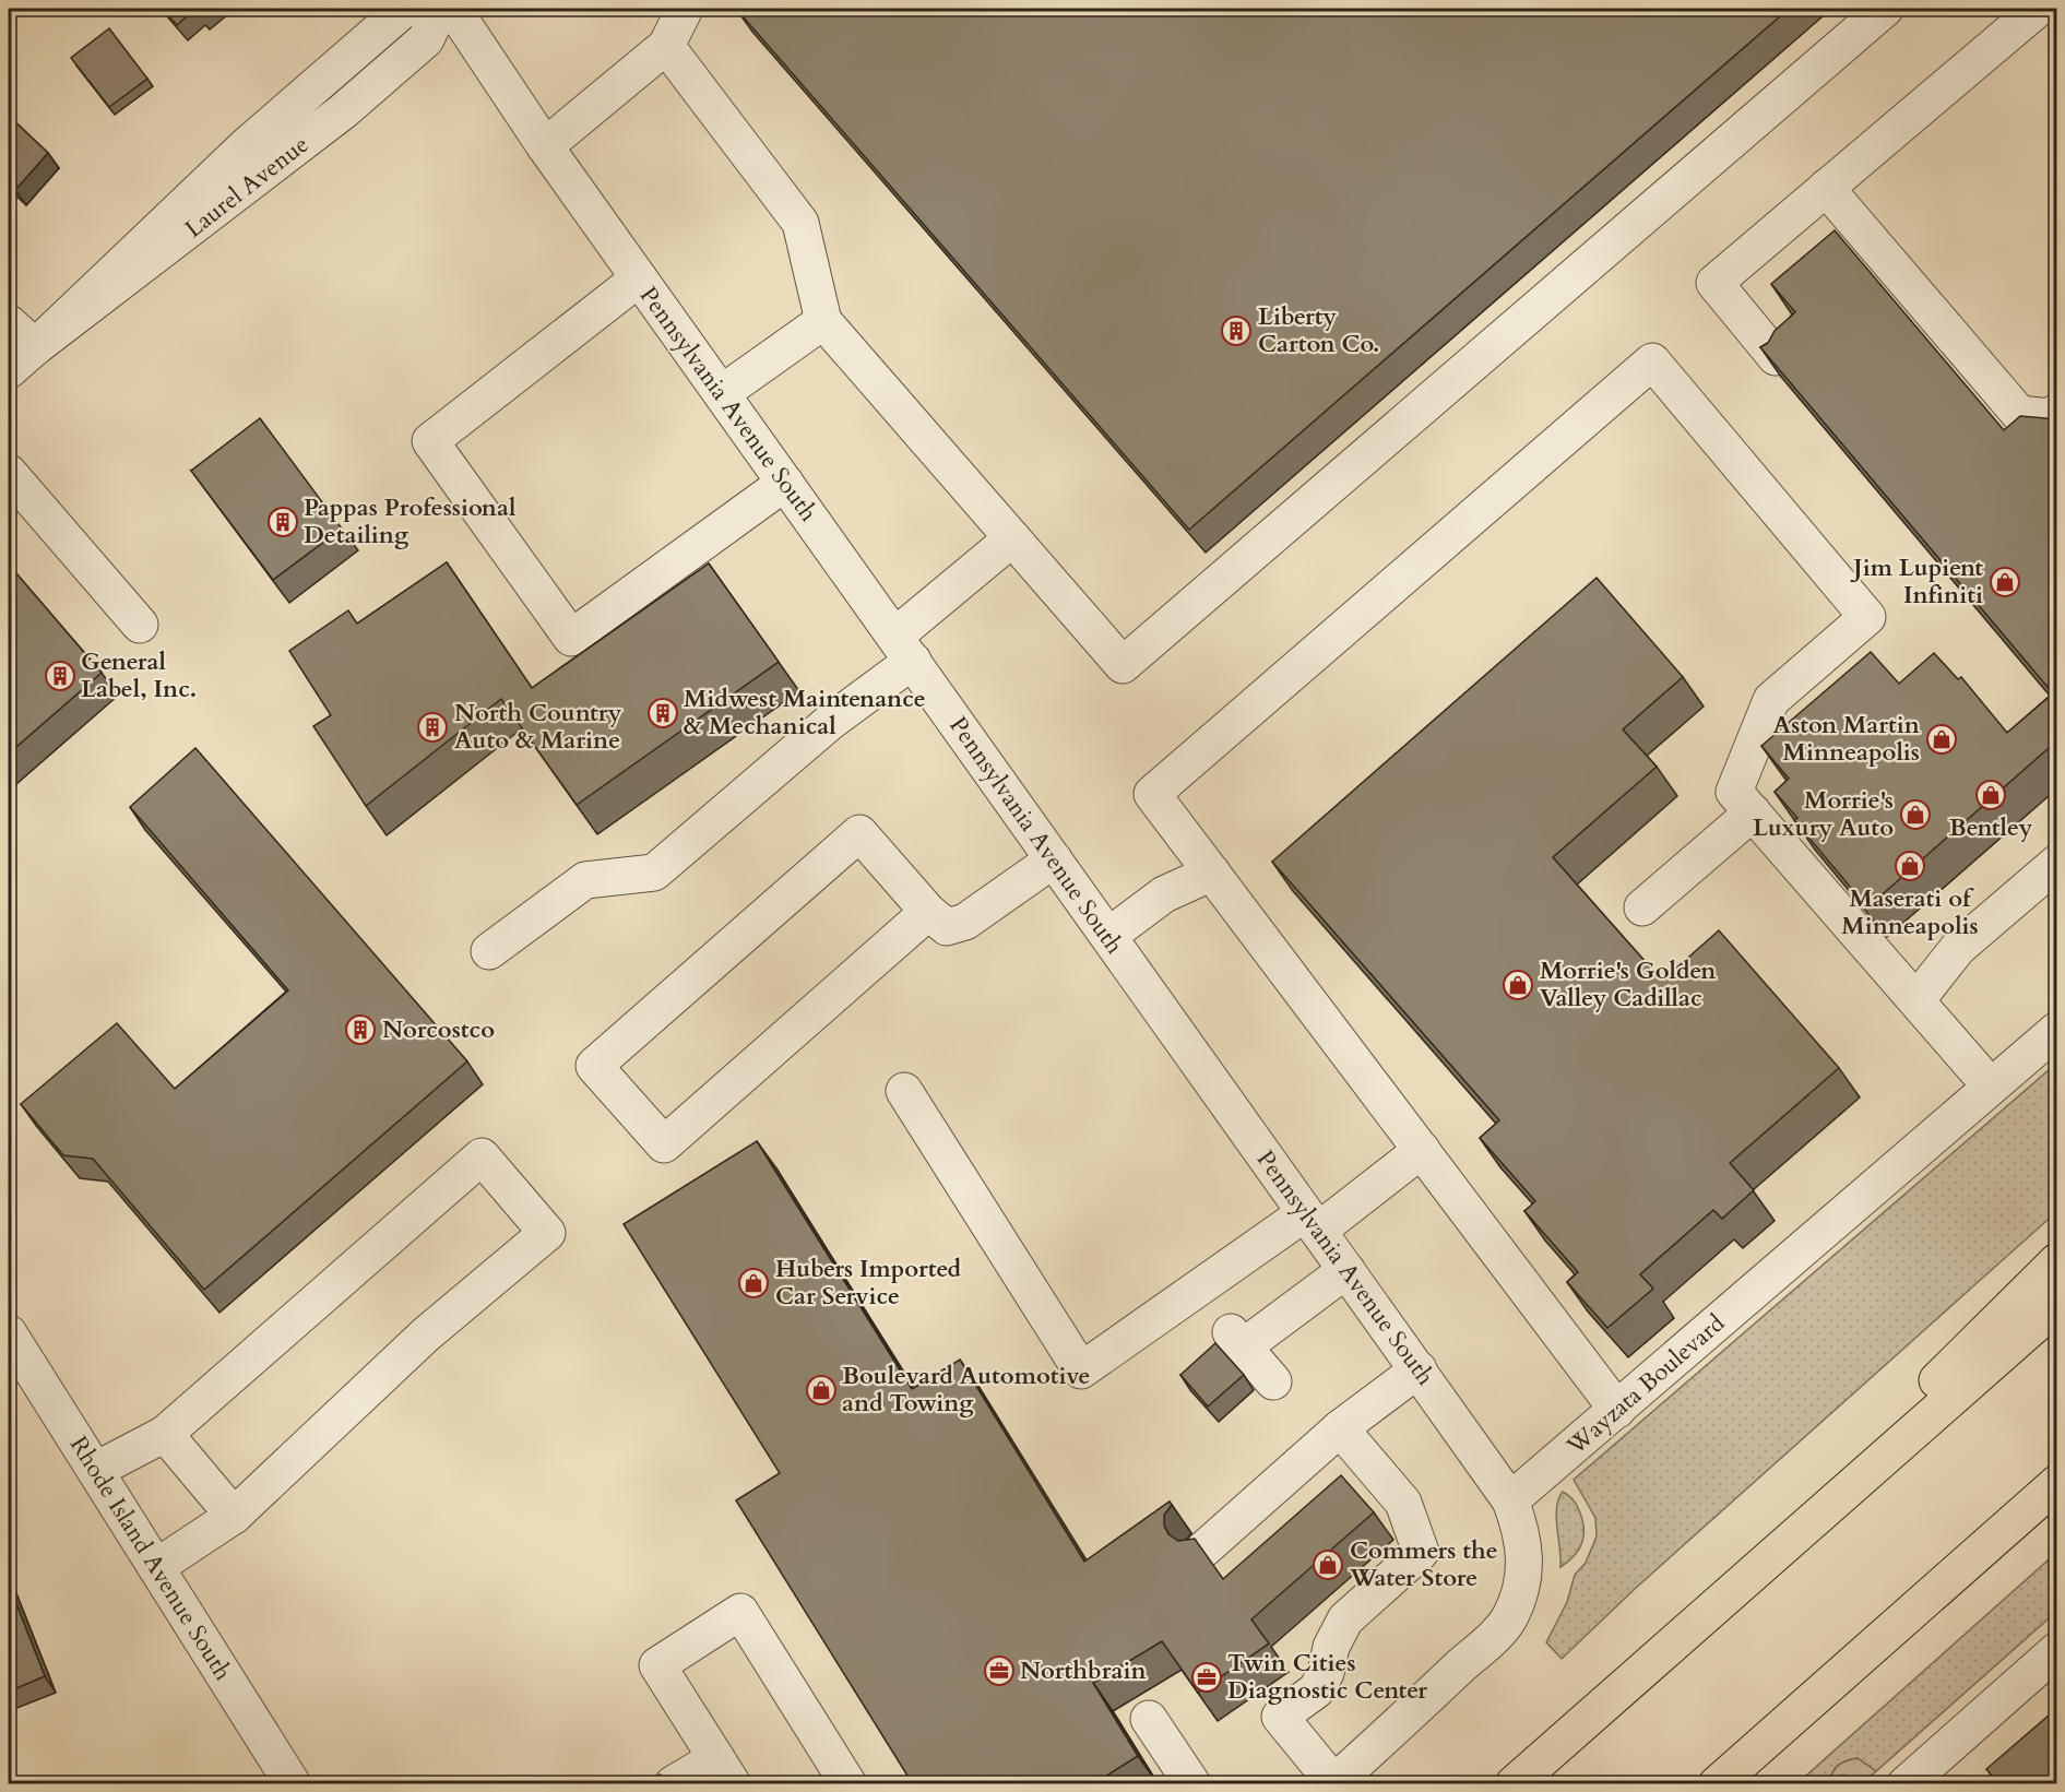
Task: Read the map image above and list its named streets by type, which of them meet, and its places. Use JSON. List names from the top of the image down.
{
  "streets": {
    "street": [
      "Laurel Avenue",
      "Pennsylvania Avenue South",
      "Wayzata Boulevard",
      "Rhode Island Avenue South"
    ]
  },
  "crossings": [
    ["Pennsylvania Avenue South", "Wayzata Boulevard"]
  ],
  "places": {
    "building": [
      "Liberty Carton Co.",
      "Pappas Professional Detailing",
      "General Label, Inc.",
      "Midwest Maintenance & Mechanical",
      "North Country Auto & Marine",
      "Norcostco"
    ],
    "shop": [
      "Jim Lupient Infiniti",
      "Aston Martin Minneapolis",
      "Bentley",
      "Morrie's Luxury Auto",
      "Maserati of Minneapolis",
      "Morrie's Golden Valley Cadillac",
      "Hubers Imported Car Service",
      "Boulevard Automotive and Towing",
      "Commers the Water Store"
    ],
    "office": ["Northbrain", "Twin Cities Diagnostic Center"]
  }
}
